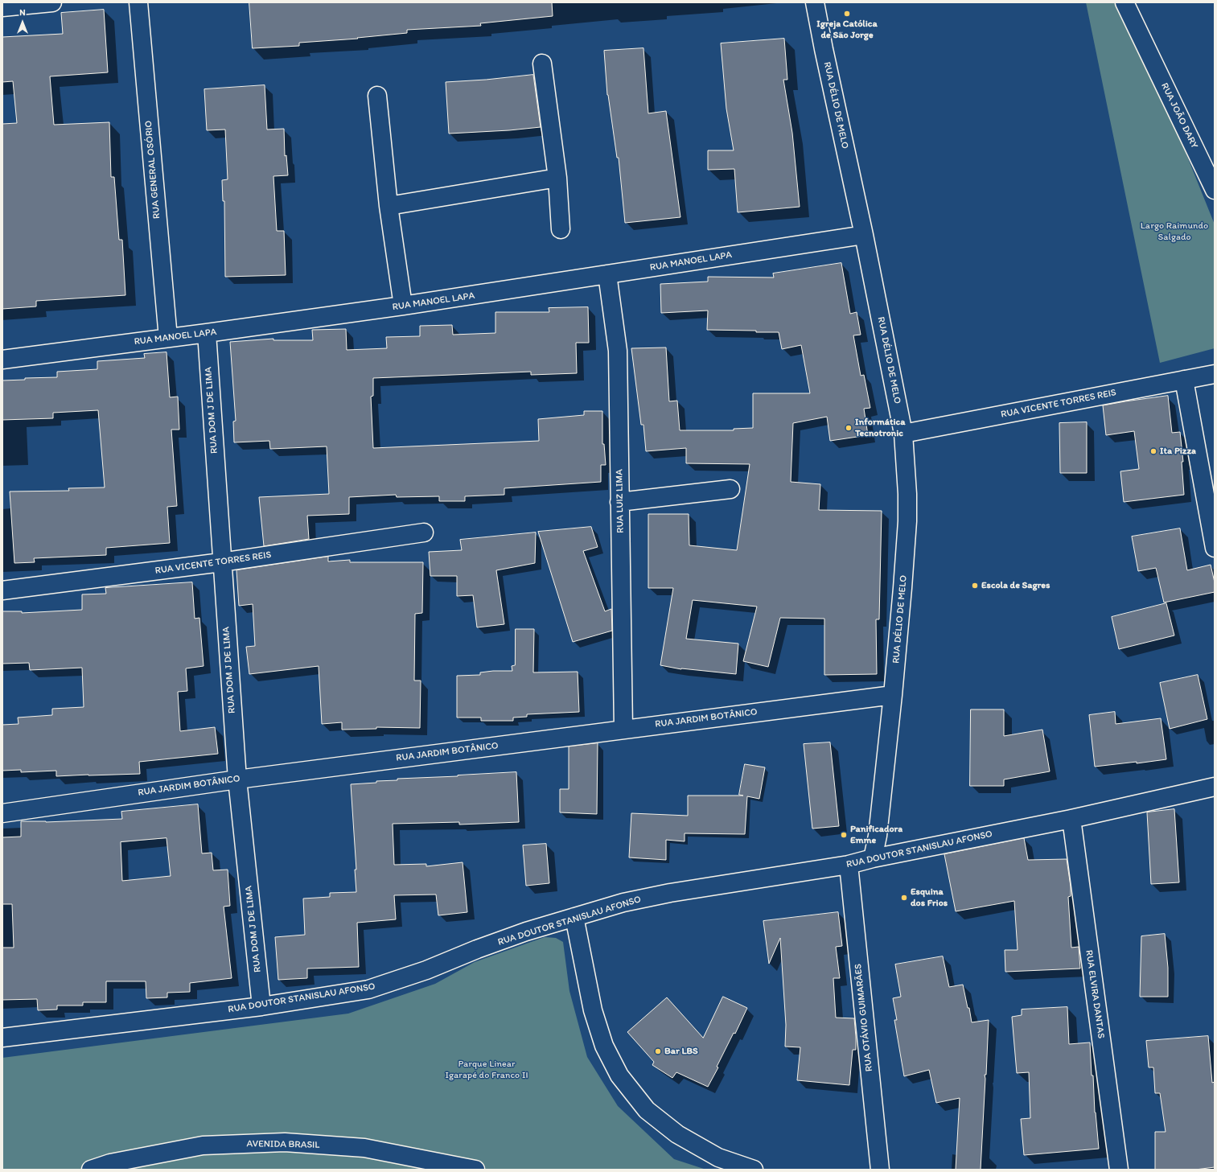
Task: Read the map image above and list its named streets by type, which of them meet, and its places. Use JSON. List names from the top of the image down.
{
  "streets": {
    "main road": [
      "RUA DÉLIO DE MELO",
      "RUA JOÃO DARY",
      "RUA GENERAL OSÓRIO",
      "RUA MANOEL LAPA",
      "RUA VICENTE TORRES REIS",
      "RUA DOM J DE LIMA",
      "RUA LUIZ LIMA",
      "RUA JARDIM BOTÂNICO",
      "RUA DOUTOR STANISLAU AFONSO",
      "RUA ELVIRA DANTAS",
      "RUA OTÁVIO GUIMARÃES",
      "AVENIDA BRASIL"
    ]
  },
  "crossings": [
    ["RUA DÉLIO DE MELO", "RUA MANOEL LAPA"],
    ["RUA DÉLIO DE MELO", "RUA VICENTE TORRES REIS"],
    ["RUA DÉLIO DE MELO", "RUA JARDIM BOTÂNICO"],
    ["RUA DÉLIO DE MELO", "RUA DOUTOR STANISLAU AFONSO"],
    ["RUA GENERAL OSÓRIO", "RUA MANOEL LAPA"],
    ["RUA MANOEL LAPA", "RUA DOM J DE LIMA"],
    ["RUA MANOEL LAPA", "RUA LUIZ LIMA"],
    ["RUA VICENTE TORRES REIS", "RUA DOM J DE LIMA"],
    ["RUA DOM J DE LIMA", "RUA JARDIM BOTÂNICO"],
    ["RUA DOM J DE LIMA", "RUA DOUTOR STANISLAU AFONSO"],
    ["RUA LUIZ LIMA", "RUA JARDIM BOTÂNICO"],
    ["RUA DOUTOR STANISLAU AFONSO", "RUA ELVIRA DANTAS"],
    ["RUA DOUTOR STANISLAU AFONSO", "RUA OTÁVIO GUIMARÃES"]
  ],
  "parks": ["Largo Raimundo Salgado", "Parque Linear Igarapé do Franco II"],
  "places": [
    "Igreja Católica de São Jorge",
    "Informática Tecnotronic",
    "Ita Pizza",
    "Escola de Sagres",
    "Panificadora Emme",
    "Esquina dos Frios",
    "Bar LBS"
  ],
  "north": "top"
}
